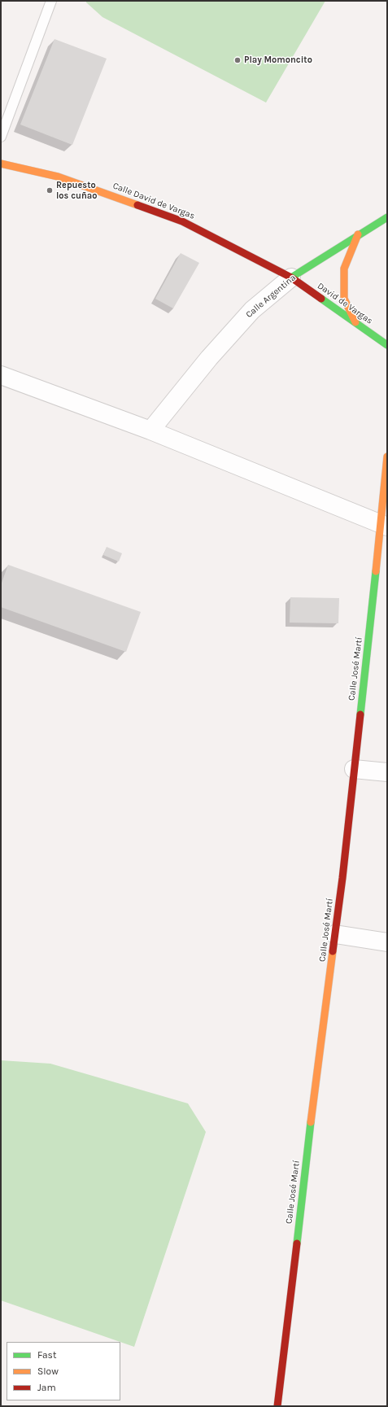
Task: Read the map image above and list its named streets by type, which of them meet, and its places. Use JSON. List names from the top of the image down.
{
  "streets": {
    "street": [
      "Calle David de Vargas",
      "Calle Argentina",
      "David de Vargas",
      "Calle José Martí"
    ]
  },
  "crossings": [
    ["Calle David de Vargas", "Calle Argentina"],
    ["Calle David de Vargas", "David de Vargas"],
    ["Calle Argentina", "David de Vargas"]
  ],
  "places": ["Play Momoncito", "Repuesto los cuñao"],
  "legend": ["Fast", "Slow", "Jam"]
}
